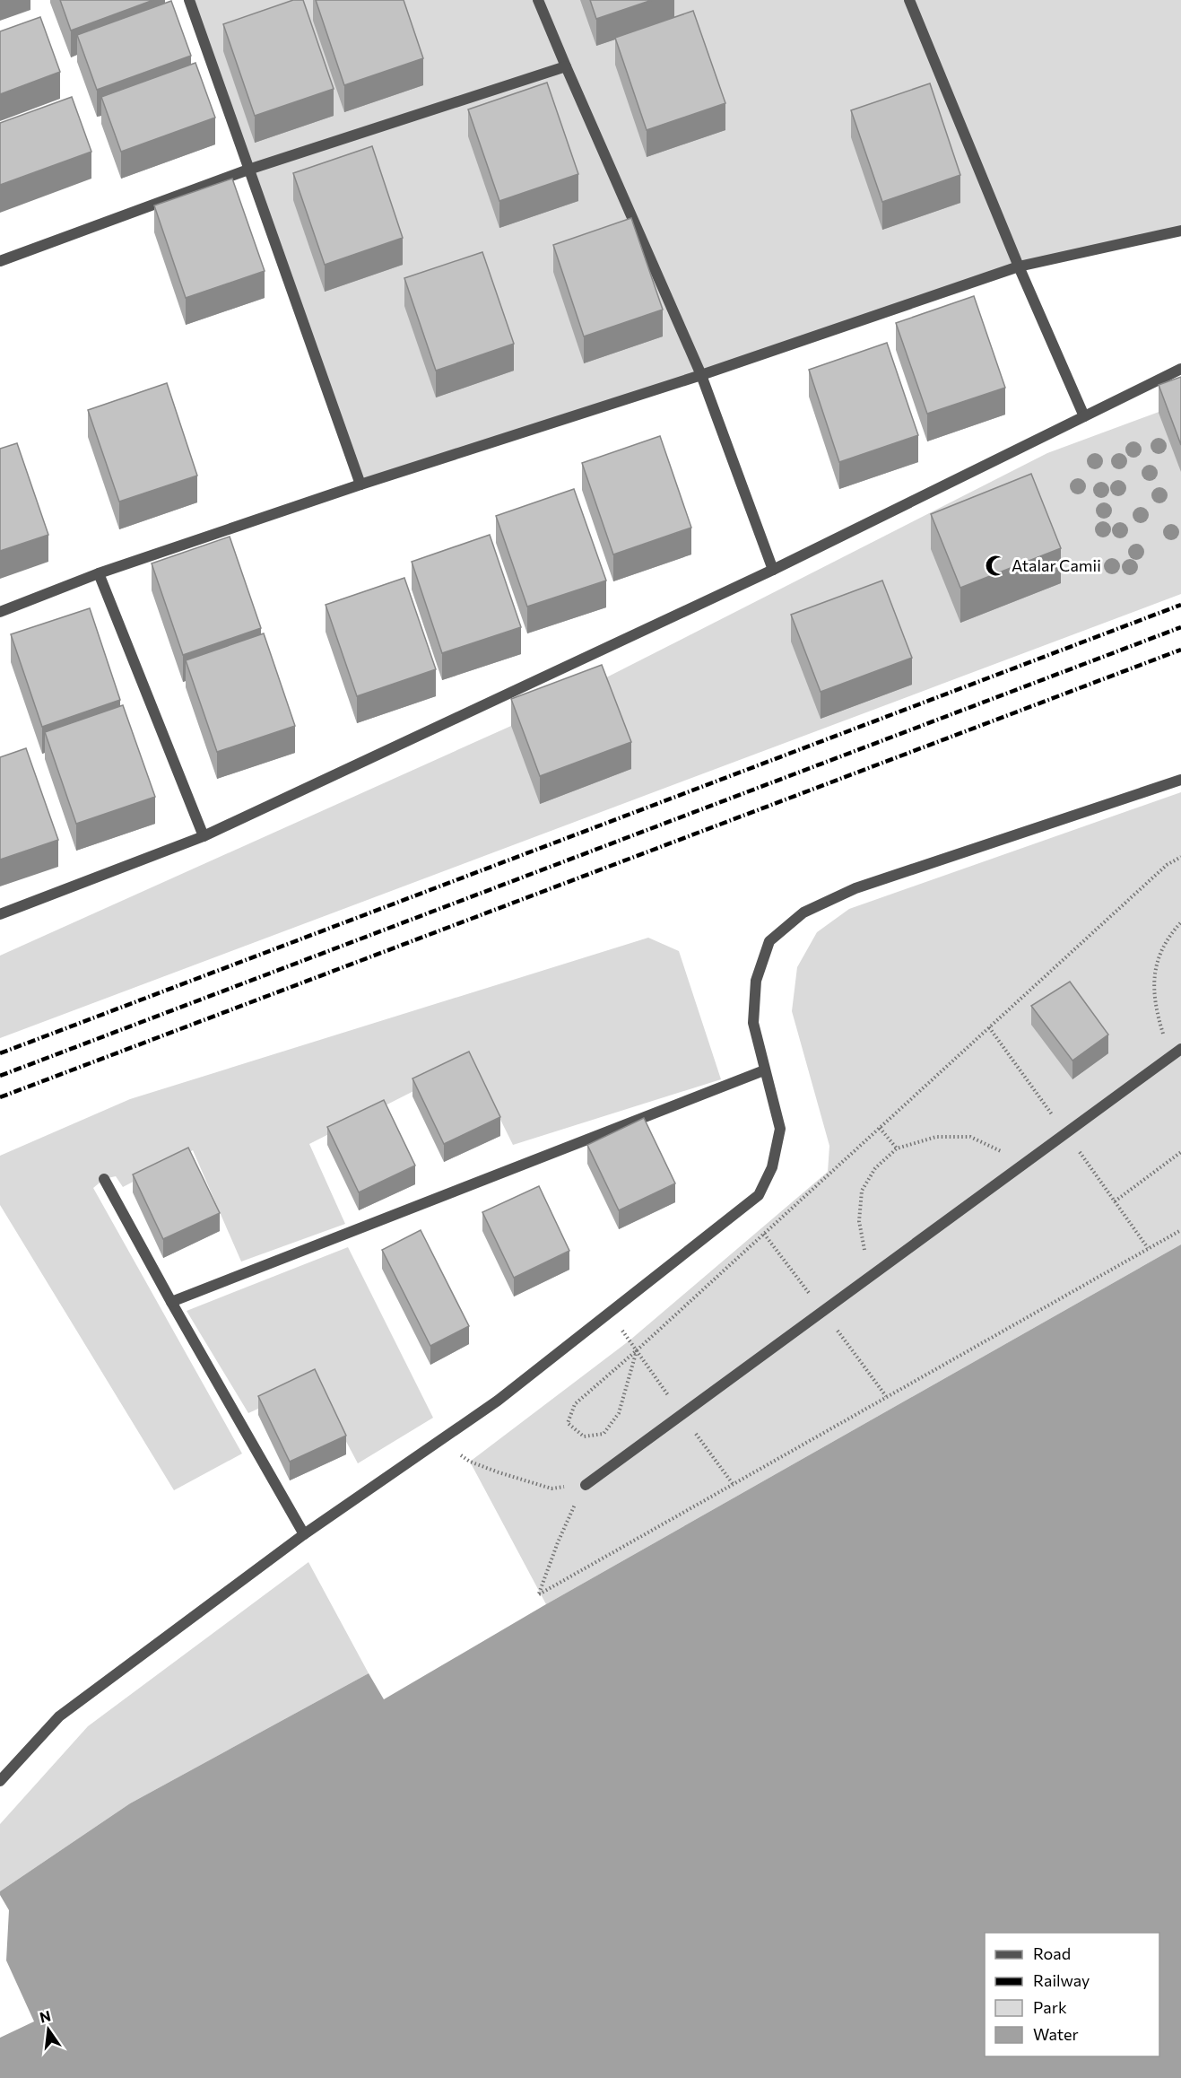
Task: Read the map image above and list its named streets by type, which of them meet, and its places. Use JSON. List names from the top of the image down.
{
  "places": {
    "mosque": ["Atalar Camii"]
  },
  "legend": [
    "Road",
    "Railway",
    "Park",
    "Water"
  ],
  "north": "top"
}
